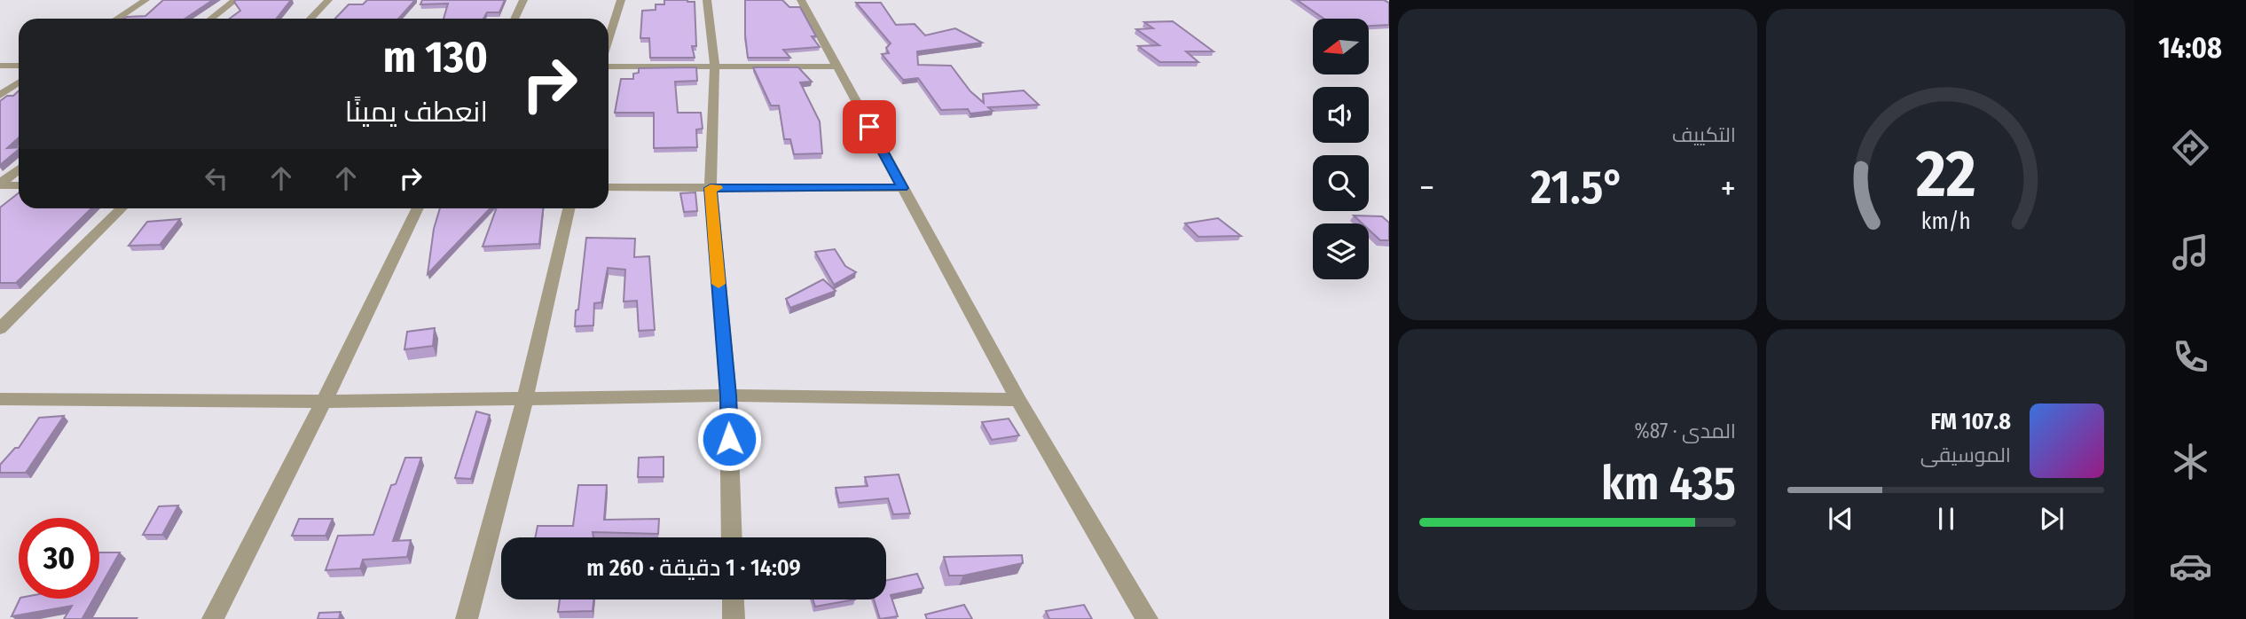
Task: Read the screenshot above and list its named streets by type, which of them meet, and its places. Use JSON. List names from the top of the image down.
{
  "north": "left",
  "page": {
    "tabs": "14:08",
    "tile": [
      "التكييف",
      ["المدى · 87%", "435 km"]
    ],
    "turn": ["130 m", "انعطف يمينًا"],
    "heat": ["−", "21.5°", "+"],
    "song": ["107.8 FM", "الموسيقى"],
    "limit": "30",
    "trip": "14:09 · 1 دقيقة · 260 m",
    "gauge": ["22", "km/h"]
  }
}
